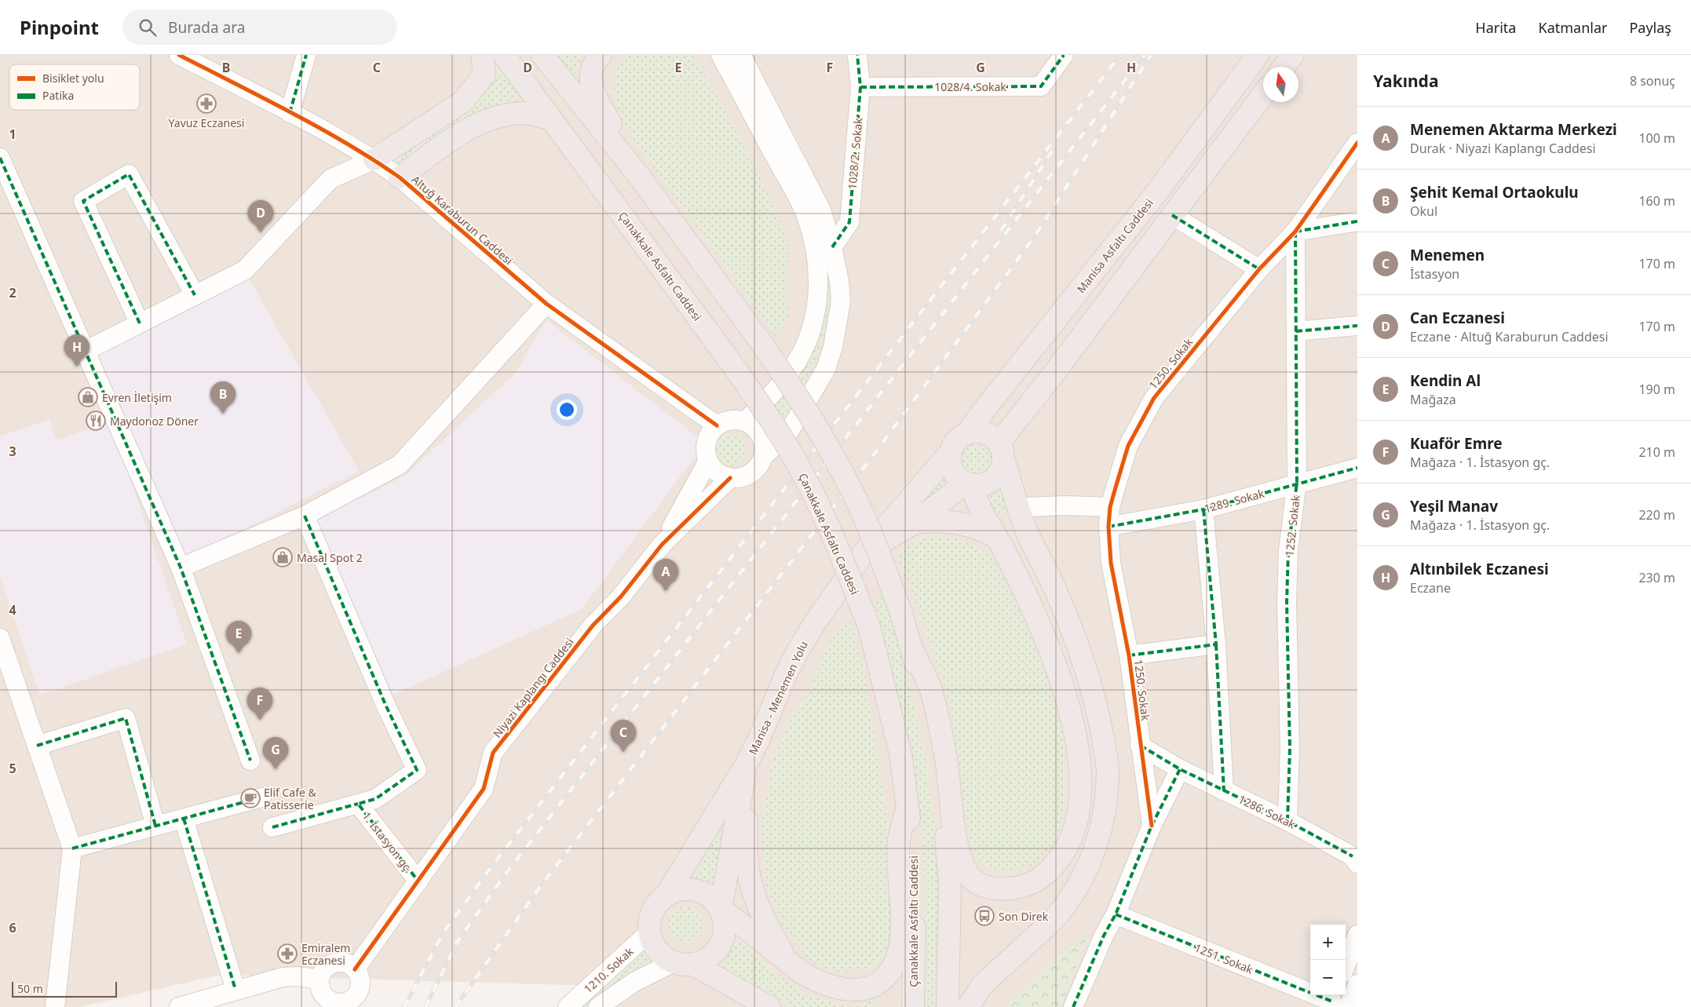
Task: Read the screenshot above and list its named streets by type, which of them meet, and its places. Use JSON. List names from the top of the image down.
{
  "streets": {
    "highway": ["Manisa Asfaltı Caddesi", "Çanakkale Asfaltı Caddesi", "Manisa - Menemen Yolu"],
    "street": [
      "1028/4. Sokak",
      "1028/2. Sokak",
      "Altuğ Karaburun Caddesi",
      "1250. Sokak",
      "1289. Sokak",
      "1252. Sokak",
      "Niyazi Kaplangı Caddesi",
      "1286. Sokak",
      "1. İstasyon gç.",
      "1251. Sokak",
      "1210. Sokak"
    ]
  },
  "crossings": [
    ["1028/4. Sokak", "1028/2. Sokak"],
    ["Altuğ Karaburun Caddesi", "Niyazi Kaplangı Caddesi"],
    ["Manisa Asfaltı Caddesi", "Manisa - Menemen Yolu"],
    ["1250. Sokak", "1289. Sokak"],
    ["1250. Sokak", "1252. Sokak"],
    ["1250. Sokak", "1286. Sokak"],
    ["1289. Sokak", "1252. Sokak"],
    ["1252. Sokak", "1286. Sokak"],
    ["Niyazi Kaplangı Caddesi", "1. İstasyon gç."],
    ["Manisa - Menemen Yolu", "1210. Sokak"]
  ],
  "places": {
    "pharmacy": ["Yavuz Eczanesi", "Emiralem Eczanesi"],
    "shop": ["Evren İletişim", "Masal Spot 2"],
    "restaurant": ["Maydonoz Döner"],
    "cafe": ["Elif Cafe & Patisserie"],
    "bus stop": ["Son Direk"]
  },
  "legend": ["Bisiklet yolu", "Patika"],
  "scale_bar": "50 m",
  "north": "top",
  "page": {
    "header": "Pinpoint",
    "search": "Burada ara",
    "nav": ["Harita", "Katmanlar", "Paylaş"],
    "heading": ["Yakında", "8 sonuç"],
    "list": [
      {
        "mark": "A",
        "name": "Menemen Aktarma Merkezi",
        "note": "Durak · Niyazi Kaplangı Caddesi",
        "value": "100 m"
      },
      {
        "mark": "B",
        "name": "Şehit Kemal Ortaokulu",
        "note": "Okul",
        "value": "160 m"
      },
      {
        "mark": "C",
        "name": "Menemen",
        "note": "İstasyon",
        "value": "170 m"
      },
      {
        "mark": "D",
        "name": "Can Eczanesi",
        "note": "Eczane · Altuğ Karaburun Caddesi",
        "value": "170 m"
      },
      {
        "mark": "E",
        "name": "Kendin Al",
        "note": "Mağaza",
        "value": "190 m"
      },
      {
        "mark": "F",
        "name": "Kuaför Emre",
        "note": "Mağaza · 1. İstasyon gç.",
        "value": "210 m"
      },
      {
        "mark": "G",
        "name": "Yeşil Manav",
        "note": "Mağaza · 1. İstasyon gç.",
        "value": "220 m"
      },
      {
        "mark": "H",
        "name": "Altınbilek Eczanesi",
        "note": "Eczane",
        "value": "230 m"
      }
    ],
    "pins": [
      "D",
      "H",
      "B",
      "A",
      "E",
      "F",
      "C",
      "G"
    ],
    "map_buttons": ["+", "−"],
    "scale": "50 m"
  },
  "grid": {
    "columns": [
      "B",
      "C",
      "D",
      "E",
      "F",
      "G",
      "H"
    ],
    "rows": [
      "1",
      "2",
      "3",
      "4",
      "5",
      "6"
    ]
  }
}
